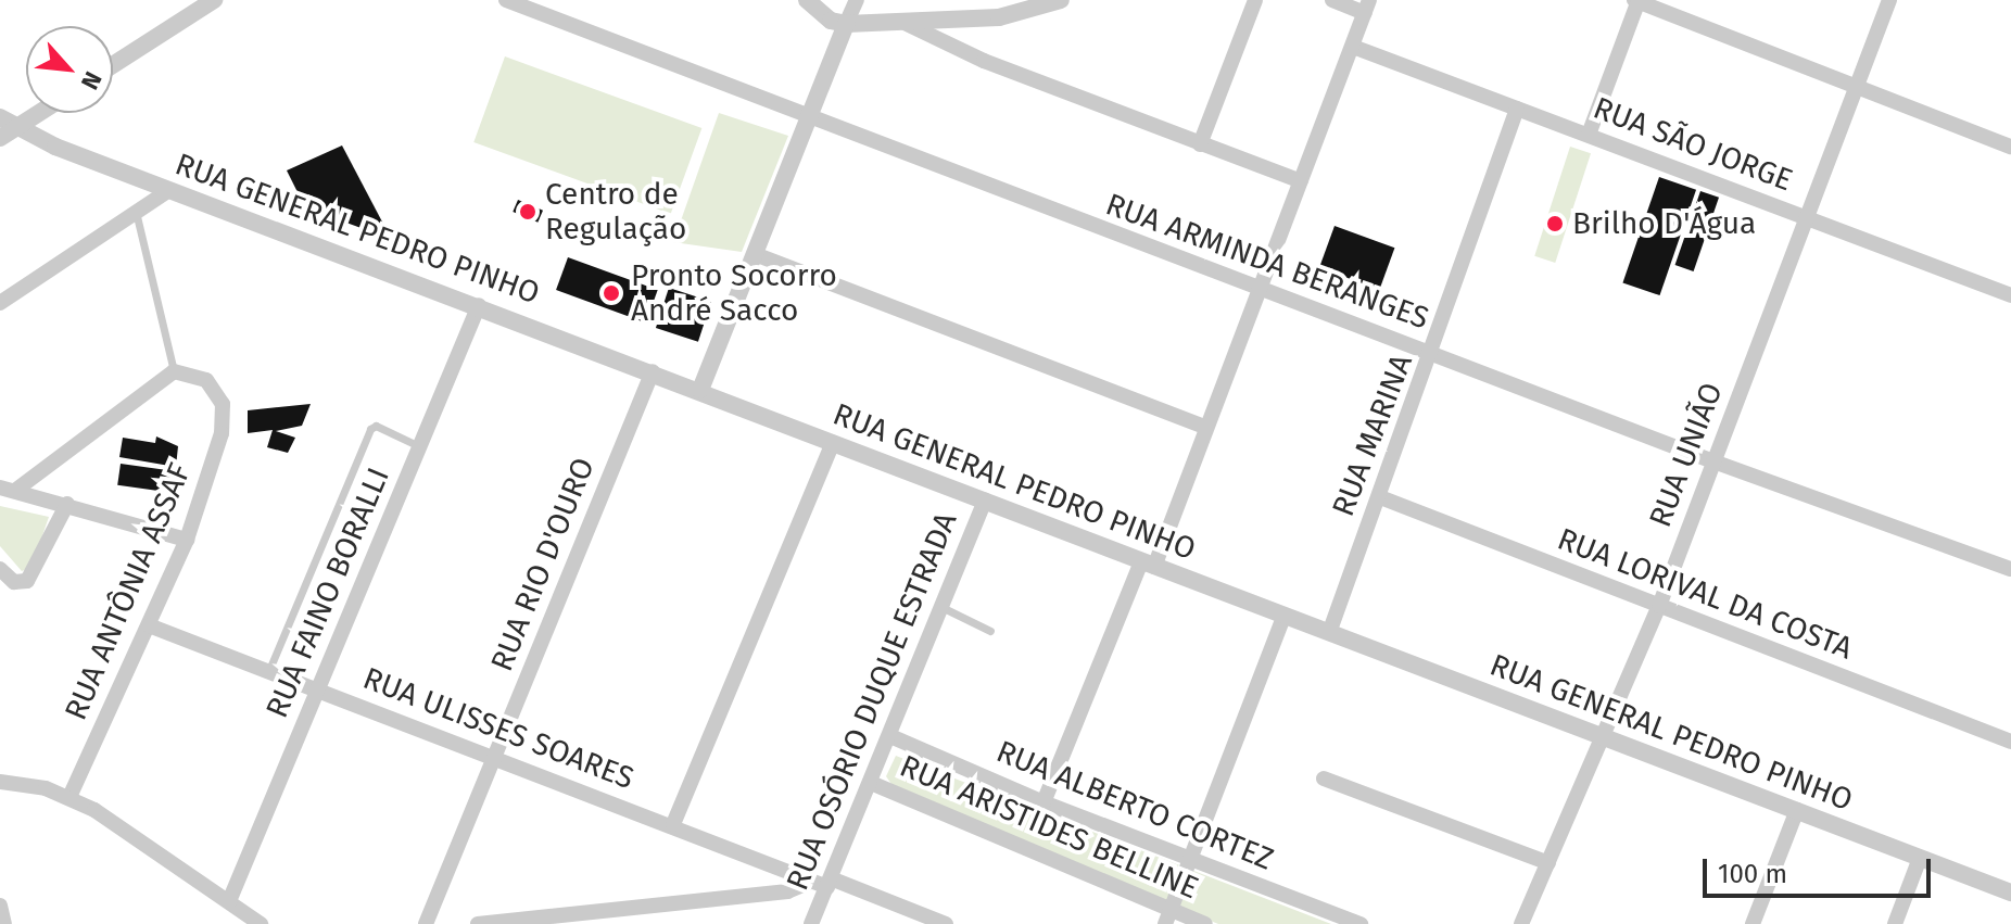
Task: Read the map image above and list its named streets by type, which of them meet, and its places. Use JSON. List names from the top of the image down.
{
  "streets": {
    "street": [
      "RUA SÃO JORGE",
      "RUA GENERAL PEDRO PINHO",
      "RUA ARMINDA BERANGES",
      "RUA MARINA",
      "RUA UNIÃO",
      "RUA RIO D'OURO",
      "RUA ANTÔNIA ASSAF",
      "RUA FAINO BORALLI",
      "RUA LORIVAL DA COSTA",
      "RUA OSÓRIO DUQUE ESTRADA",
      "RUA ULISSES SOARES",
      "RUA ALBERTO CORTEZ",
      "RUA ARISTIDES BELLINE"
    ]
  },
  "crossings": [
    ["RUA SÃO JORGE", "RUA MARINA"],
    ["RUA SÃO JORGE", "RUA UNIÃO"],
    ["RUA GENERAL PEDRO PINHO", "RUA MARINA"],
    ["RUA GENERAL PEDRO PINHO", "RUA UNIÃO"],
    ["RUA GENERAL PEDRO PINHO", "RUA RIO D'OURO"],
    ["RUA GENERAL PEDRO PINHO", "RUA FAINO BORALLI"],
    ["RUA GENERAL PEDRO PINHO", "RUA OSÓRIO DUQUE ESTRADA"],
    ["RUA ARMINDA BERANGES", "RUA MARINA"],
    ["RUA ARMINDA BERANGES", "RUA UNIÃO"],
    ["RUA MARINA", "RUA LORIVAL DA COSTA"],
    ["RUA UNIÃO", "RUA LORIVAL DA COSTA"],
    ["RUA RIO D'OURO", "RUA ULISSES SOARES"],
    ["RUA ANTÔNIA ASSAF", "RUA ULISSES SOARES"],
    ["RUA FAINO BORALLI", "RUA ULISSES SOARES"],
    ["RUA OSÓRIO DUQUE ESTRADA", "RUA ULISSES SOARES"],
    ["RUA OSÓRIO DUQUE ESTRADA", "RUA ALBERTO CORTEZ"],
    ["RUA OSÓRIO DUQUE ESTRADA", "RUA ARISTIDES BELLINE"]
  ],
  "places": ["Centro de Regulação", "Brilho D'Água", "Pronto Socorro André Sacco"],
  "scale_bar": "100 m",
  "north": "bottom right"
}
